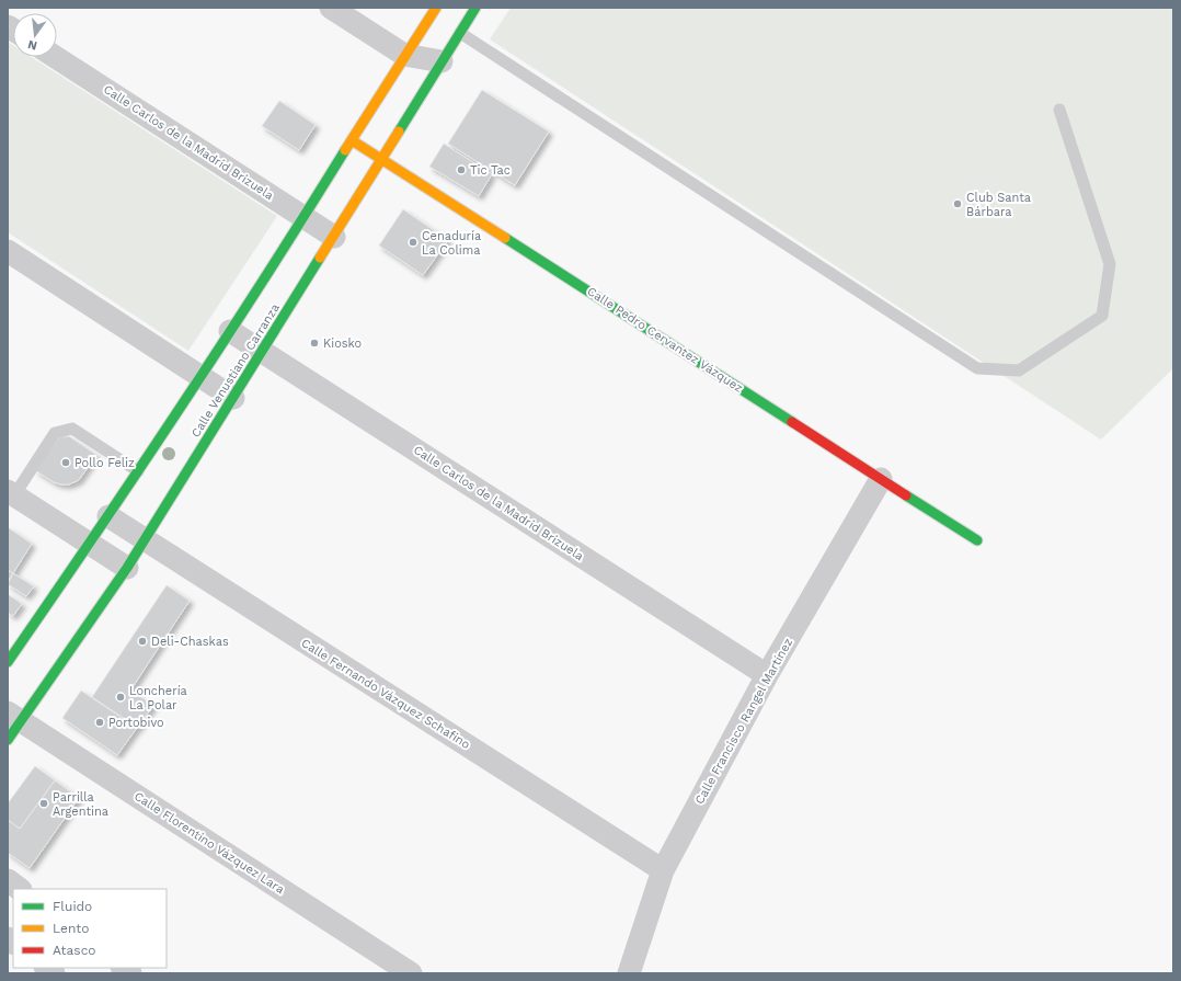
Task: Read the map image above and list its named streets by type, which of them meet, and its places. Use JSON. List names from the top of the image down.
{
  "streets": {
    "street": [
      "Calle Carlos de la Madrid Brizuela",
      "Calle Pedro Cervantez Vázquez",
      "Calle Venustiano Carranza",
      "Calle Fernando Vázquez Schafino",
      "Calle Francisco Rangel Martínez",
      "Calle Florentino Vázquez Lara"
    ]
  },
  "crossings": [
    ["Calle Carlos de la Madrid Brizuela", "Calle Venustiano Carranza"],
    ["Calle Carlos de la Madrid Brizuela", "Calle Francisco Rangel Martínez"],
    ["Calle Pedro Cervantez Vázquez", "Calle Venustiano Carranza"],
    ["Calle Pedro Cervantez Vázquez", "Calle Francisco Rangel Martínez"],
    ["Calle Venustiano Carranza", "Calle Fernando Vázquez Schafino"],
    ["Calle Venustiano Carranza", "Calle Florentino Vázquez Lara"],
    ["Calle Fernando Vázquez Schafino", "Calle Francisco Rangel Martínez"]
  ],
  "places": [
    "Tic Tac",
    "Club Santa Bárbara",
    "Cenaduría La Colima",
    "Kiosko",
    "Pollo Feliz",
    "Deli-Chaskas",
    "Lonchería La Polar",
    "Portobivo",
    "Parrilla Argentina"
  ],
  "legend": ["Fluido", "Lento", "Atasco"],
  "north": "bottom"
}
